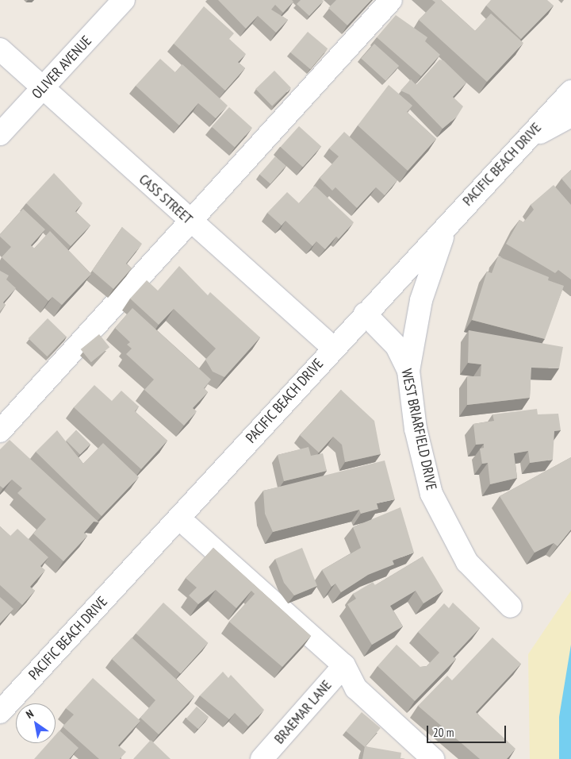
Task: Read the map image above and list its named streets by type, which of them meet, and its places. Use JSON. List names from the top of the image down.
{
  "streets": {
    "street": [
      "OLIVER AVENUE",
      "PACIFIC BEACH DRIVE",
      "CASS STREET",
      "WEST BRIARFIELD DRIVE",
      "BRAEMAR LANE"
    ]
  },
  "crossings": [
    ["OLIVER AVENUE", "CASS STREET"],
    ["PACIFIC BEACH DRIVE", "CASS STREET"],
    ["PACIFIC BEACH DRIVE", "WEST BRIARFIELD DRIVE"]
  ],
  "scale_bar": "20 m",
  "north": "top left"
}
